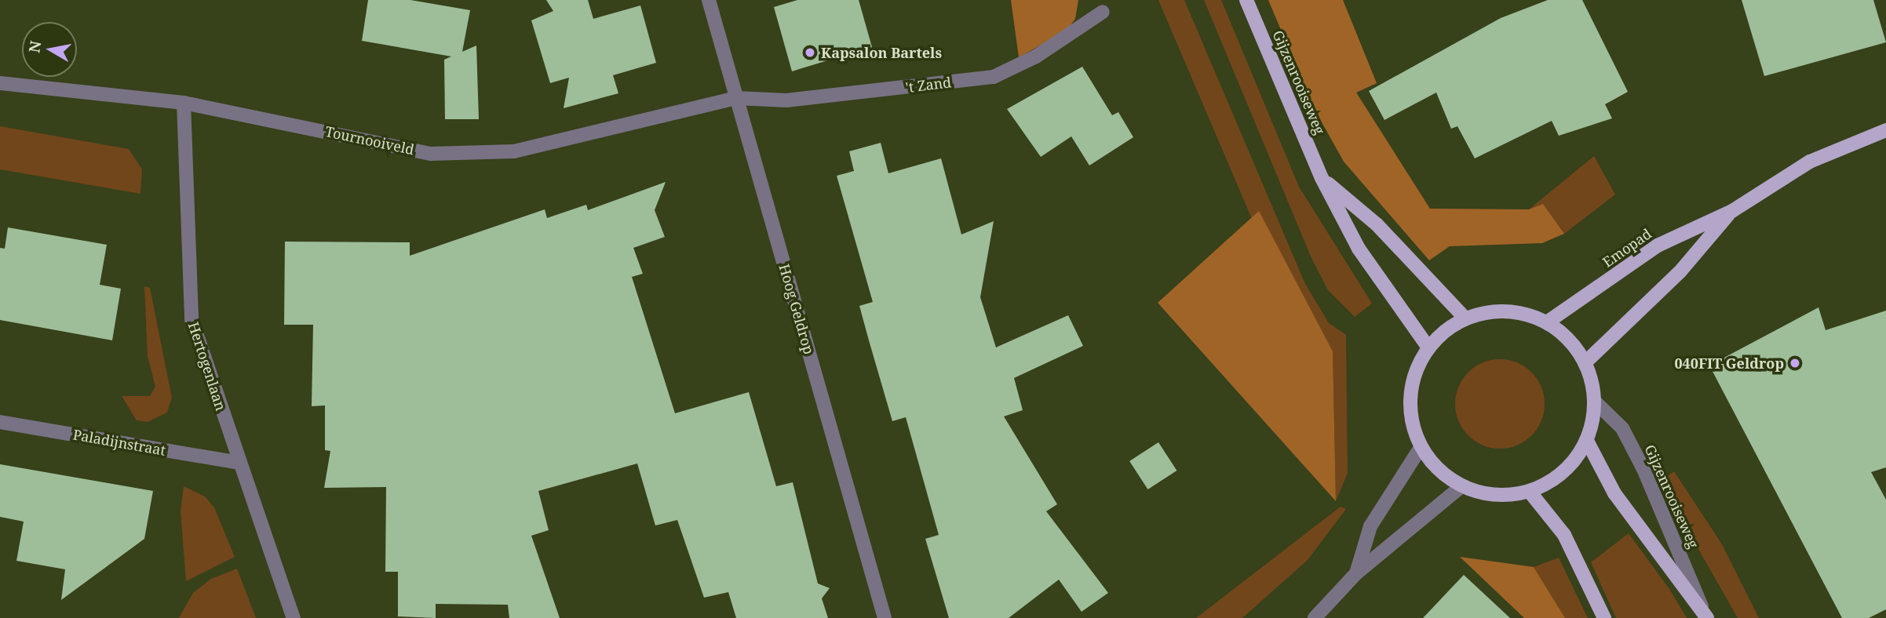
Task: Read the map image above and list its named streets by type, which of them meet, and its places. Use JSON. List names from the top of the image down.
{
  "streets": {
    "main road": ["Gijzenrooiseweg", "Emopad"],
    "street": [
      "'t Zand",
      "Tournooiveld",
      "Hoog Geldrop",
      "Hertogenlaan",
      "Paladijnstraat"
    ]
  },
  "crossings": [
    ["Gijzenrooiseweg", "Emopad"],
    ["'t Zand", "Tournooiveld"],
    ["'t Zand", "Hoog Geldrop"],
    ["Tournooiveld", "Hoog Geldrop"],
    ["Tournooiveld", "Hertogenlaan"],
    ["Hertogenlaan", "Paladijnstraat"]
  ],
  "places": ["Kapsalon Bartels", "040FIT Geldrop"],
  "north": "left"
}
